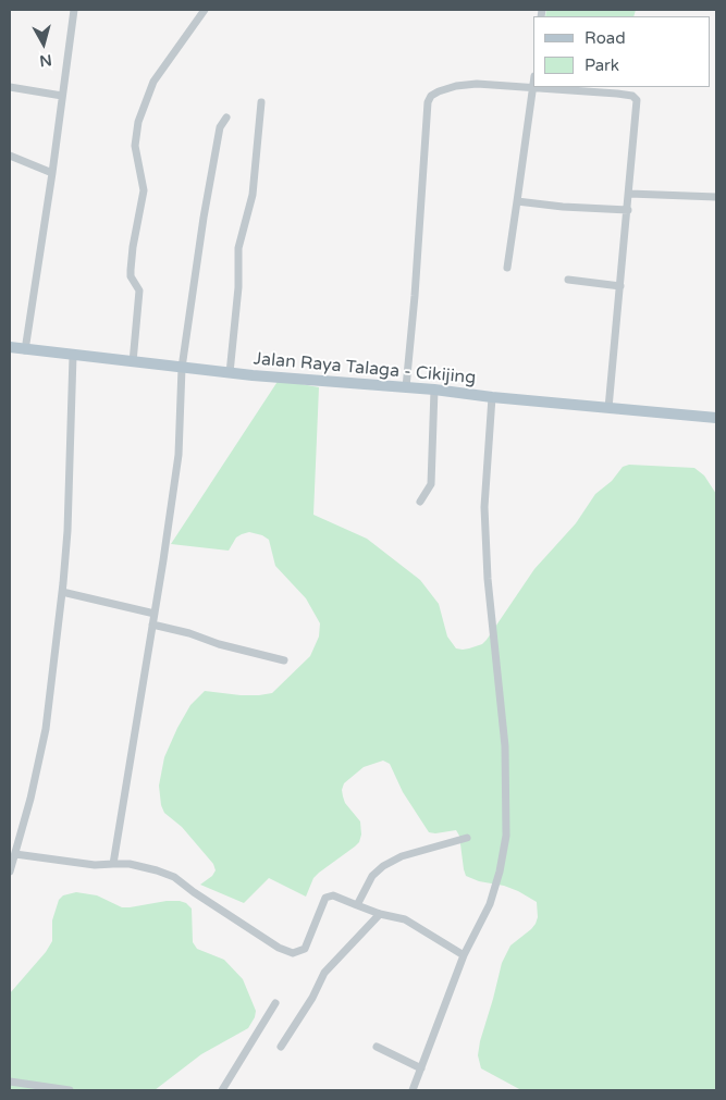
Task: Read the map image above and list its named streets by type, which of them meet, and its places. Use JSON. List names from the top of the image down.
{
  "streets": {
    "main road": ["Jalan Raya Talaga - Cikijing"]
  },
  "legend": ["Road", "Park"],
  "north": "bottom"
}
